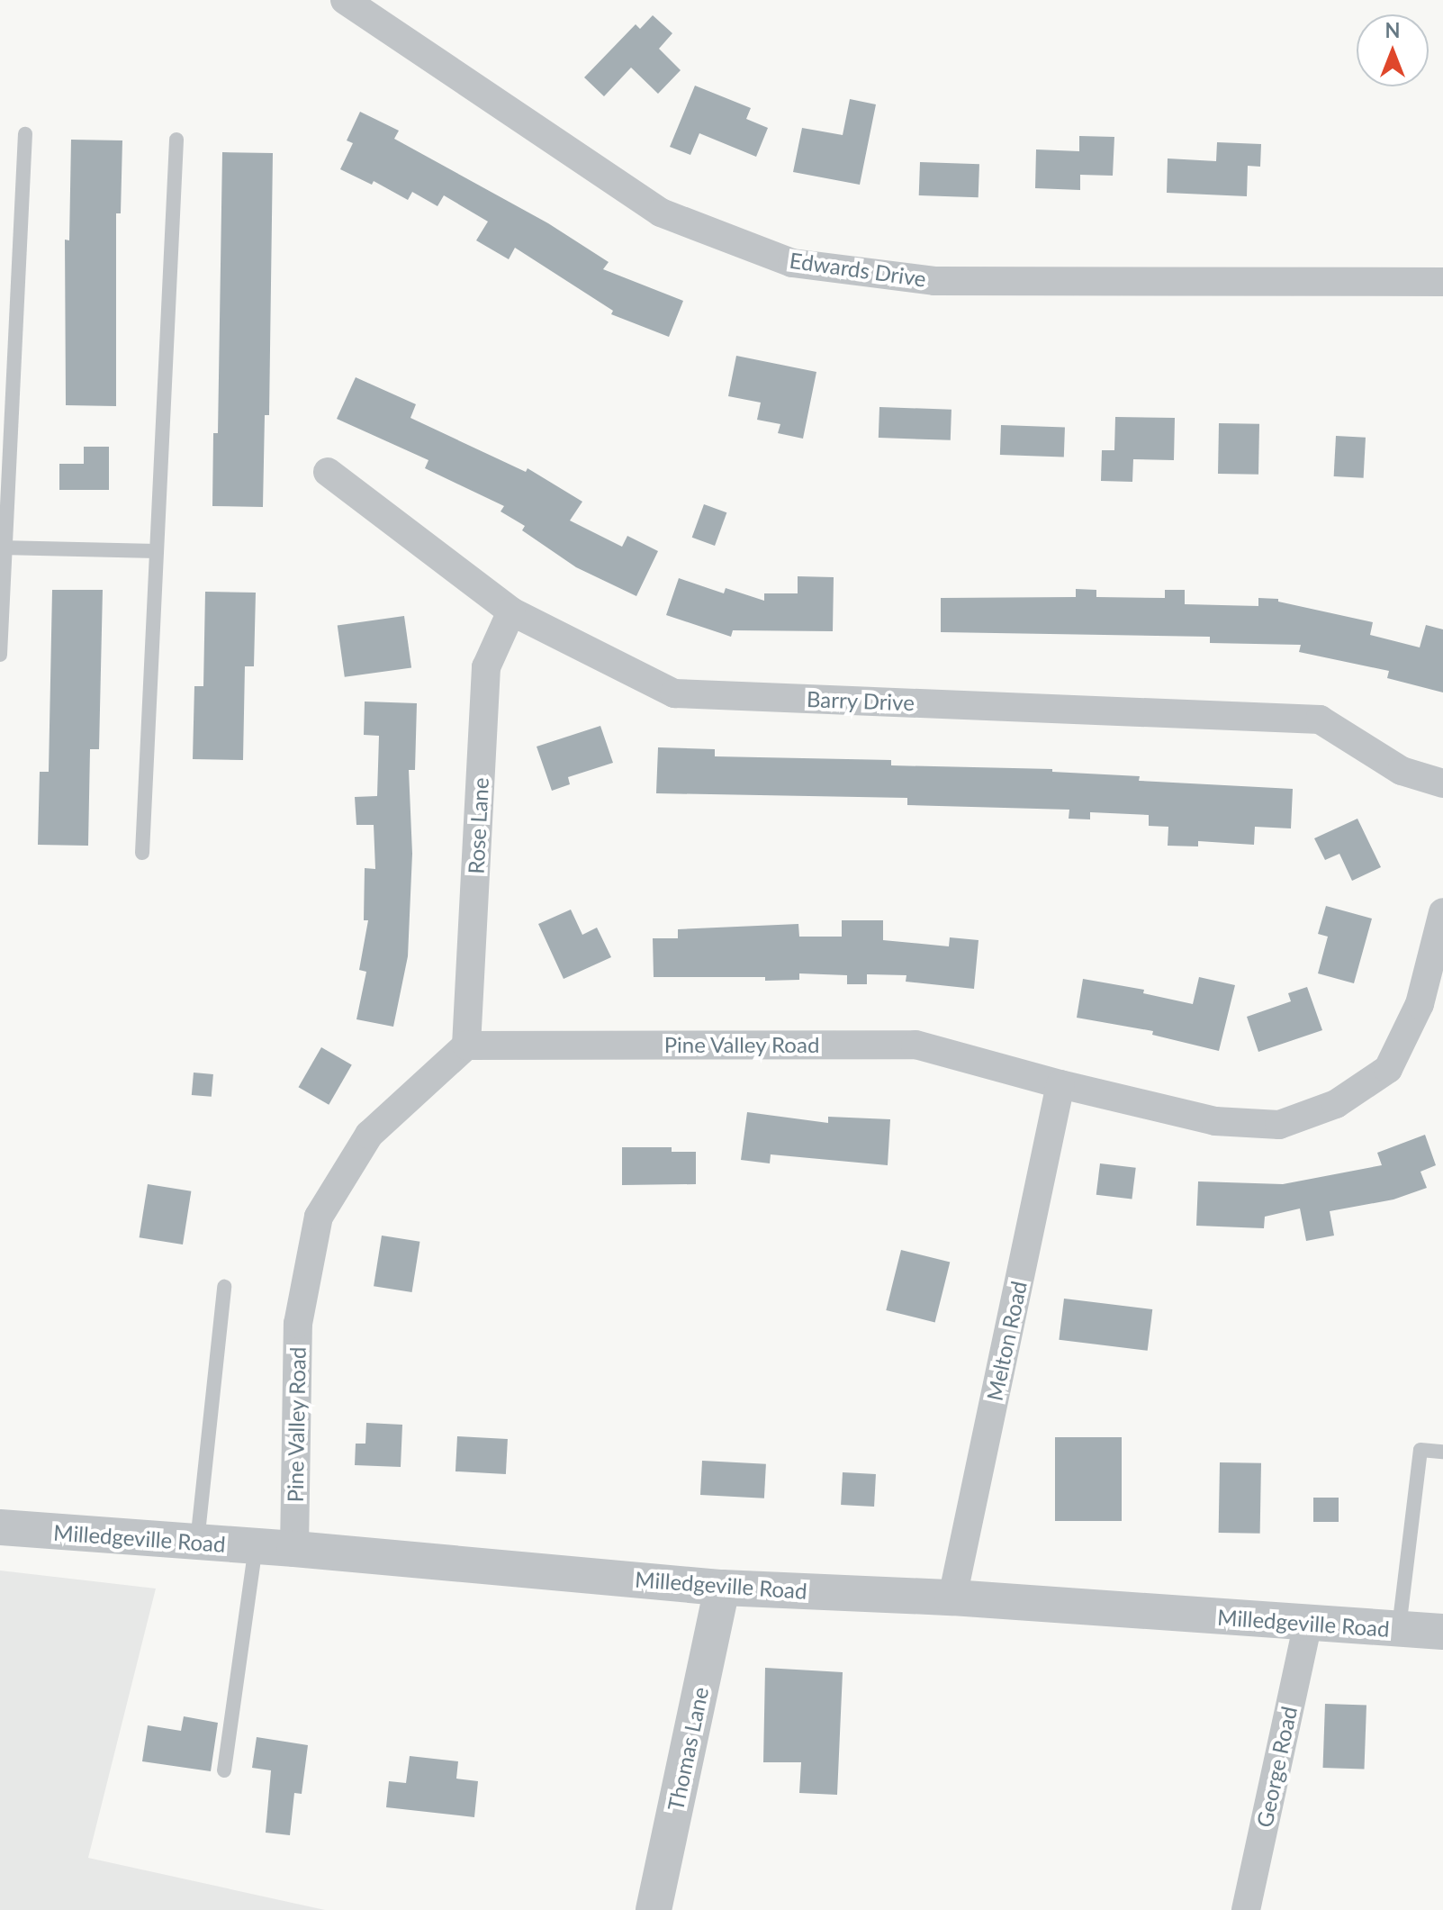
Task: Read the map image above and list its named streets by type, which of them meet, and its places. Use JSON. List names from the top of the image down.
{
  "streets": {
    "street": [
      "Edwards Drive",
      "Barry Drive",
      "Rose Lane",
      "Pine Valley Road",
      "Melton Road",
      "Milledgeville Road",
      "Thomas Lane",
      "George Road"
    ]
  },
  "crossings": [
    ["Barry Drive", "Rose Lane"],
    ["Rose Lane", "Pine Valley Road"],
    ["Pine Valley Road", "Melton Road"],
    ["Pine Valley Road", "Milledgeville Road"],
    ["Melton Road", "Milledgeville Road"],
    ["Milledgeville Road", "Thomas Lane"],
    ["Milledgeville Road", "George Road"]
  ],
  "north": "top"
}
